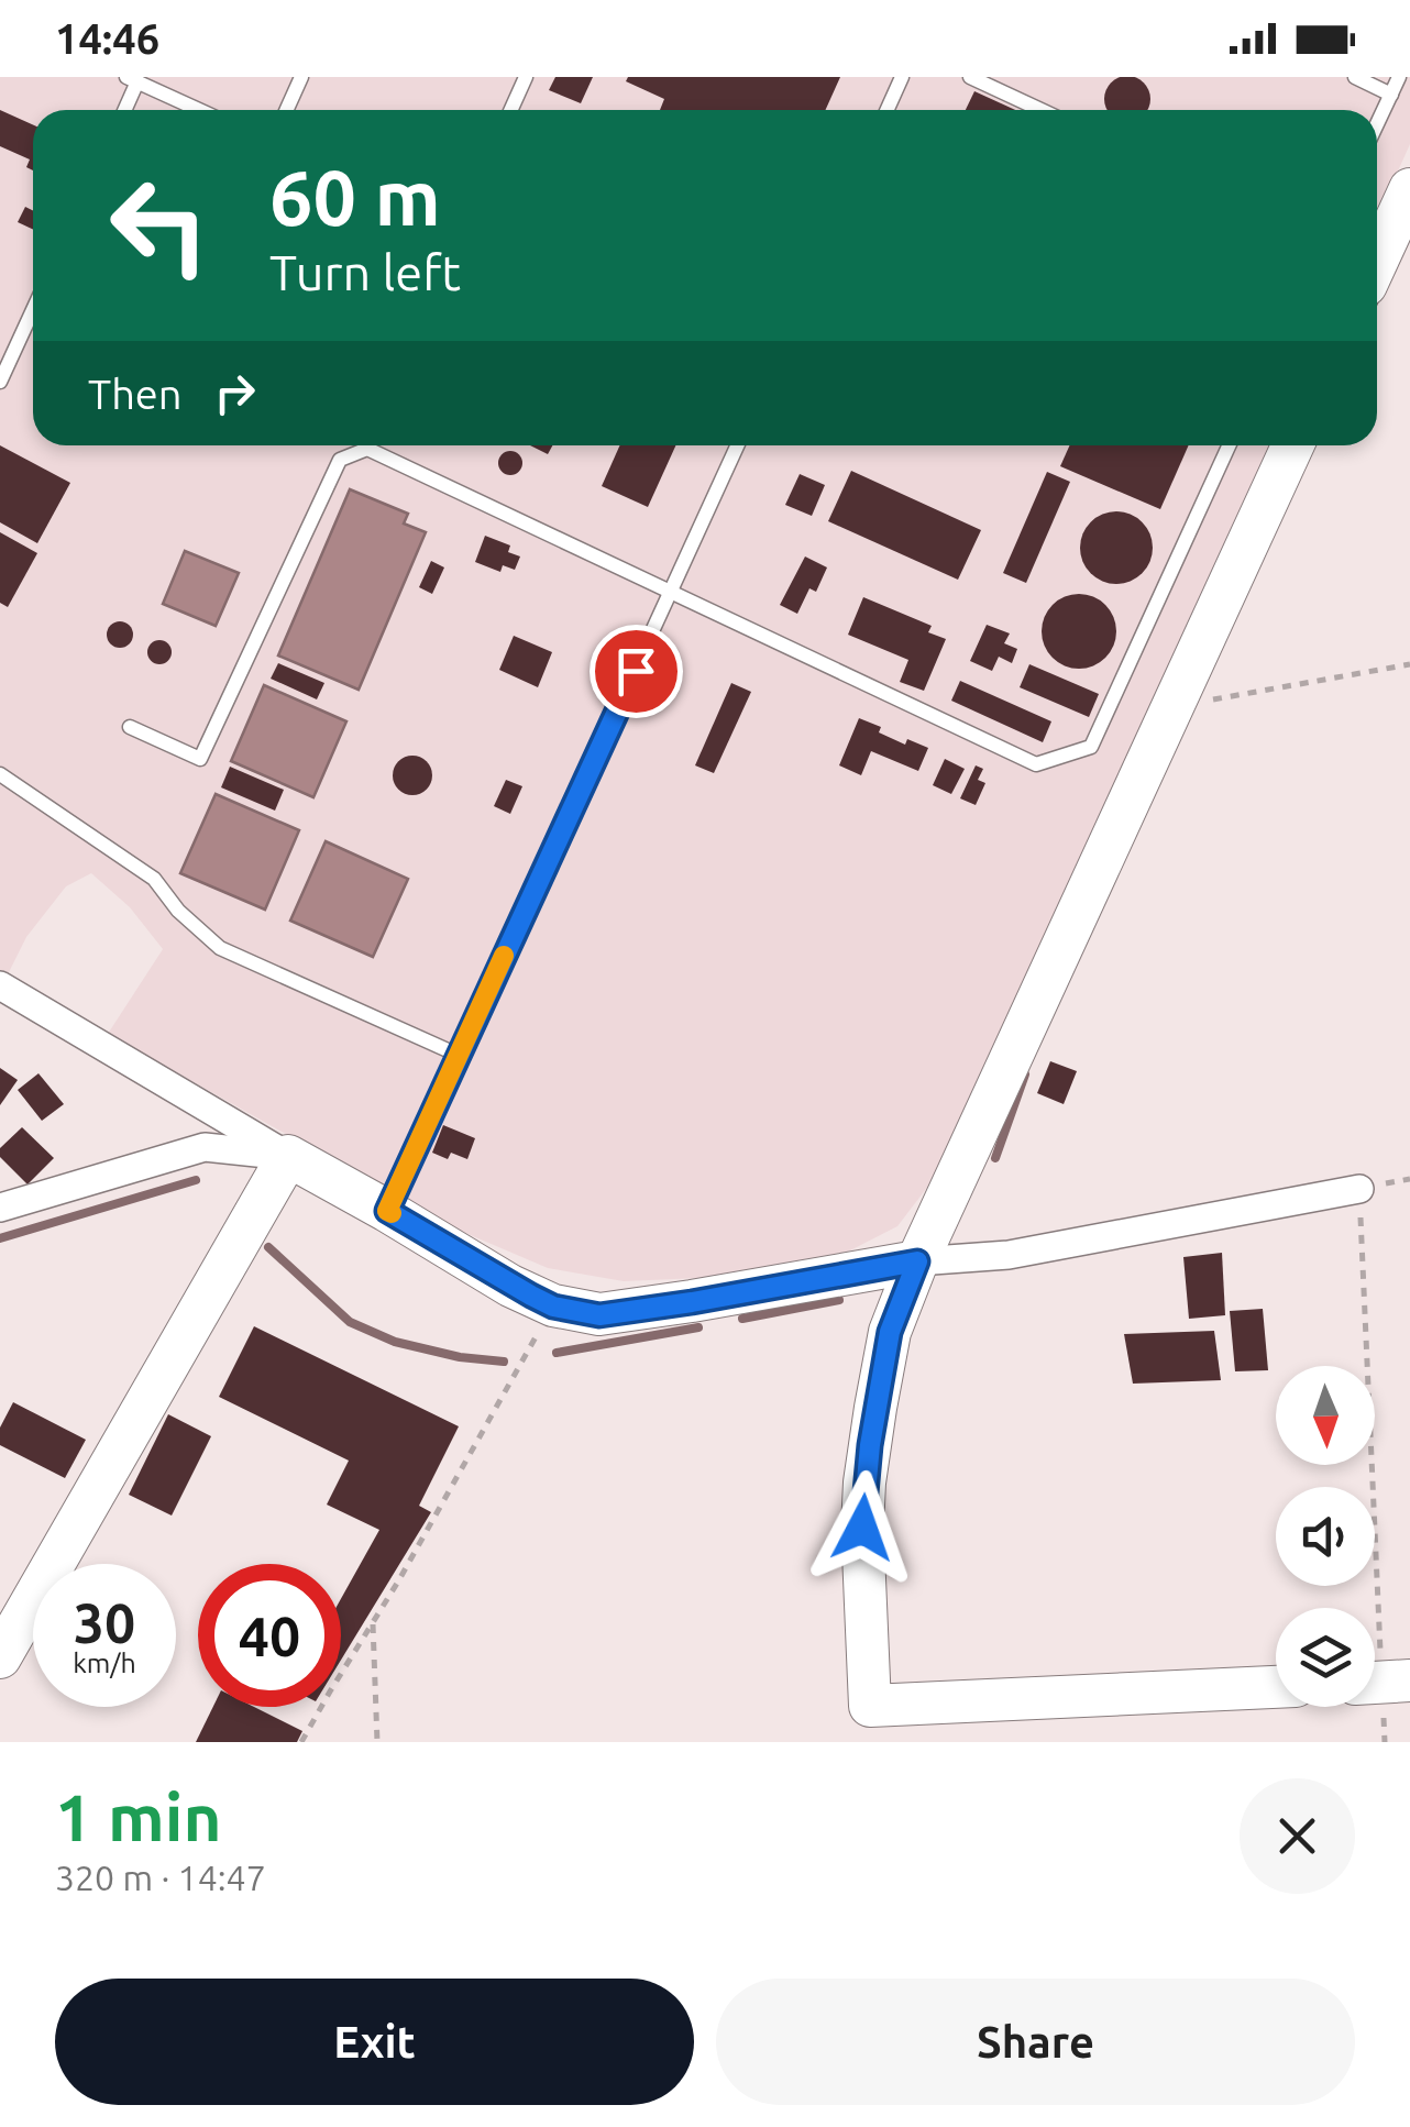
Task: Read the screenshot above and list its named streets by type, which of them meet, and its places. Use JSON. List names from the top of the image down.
{
  "north": "bottom",
  "page": {
    "status": "14:46",
    "turn": ["60 m", "Turn left"],
    "then": "Then",
    "speed": "30 km/h",
    "limit": "40",
    "heading": ["1 min", "320 m · 14:47"],
    "buttons": ["Exit", "Share"]
  }
}
